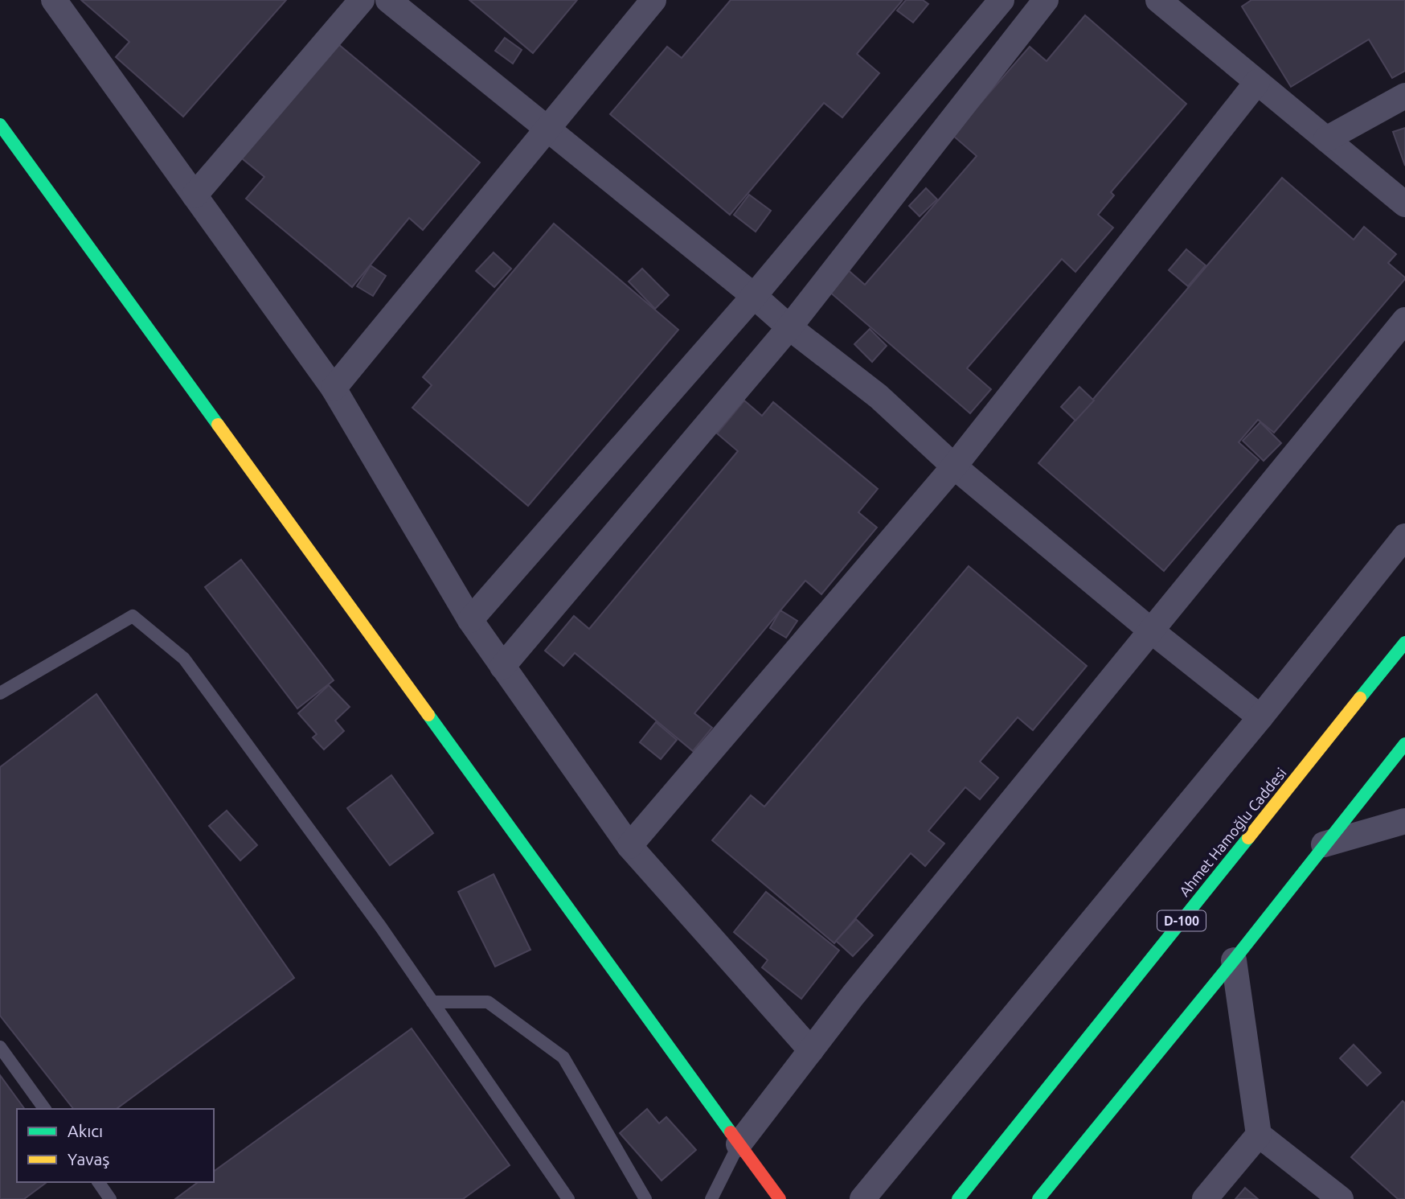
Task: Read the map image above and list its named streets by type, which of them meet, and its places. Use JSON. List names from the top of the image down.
{
  "streets": {
    "main road": ["Ahmet Hamoğlu Caddesi", "D-100"]
  },
  "legend": ["Akıcı", "Yavaş"]
}
